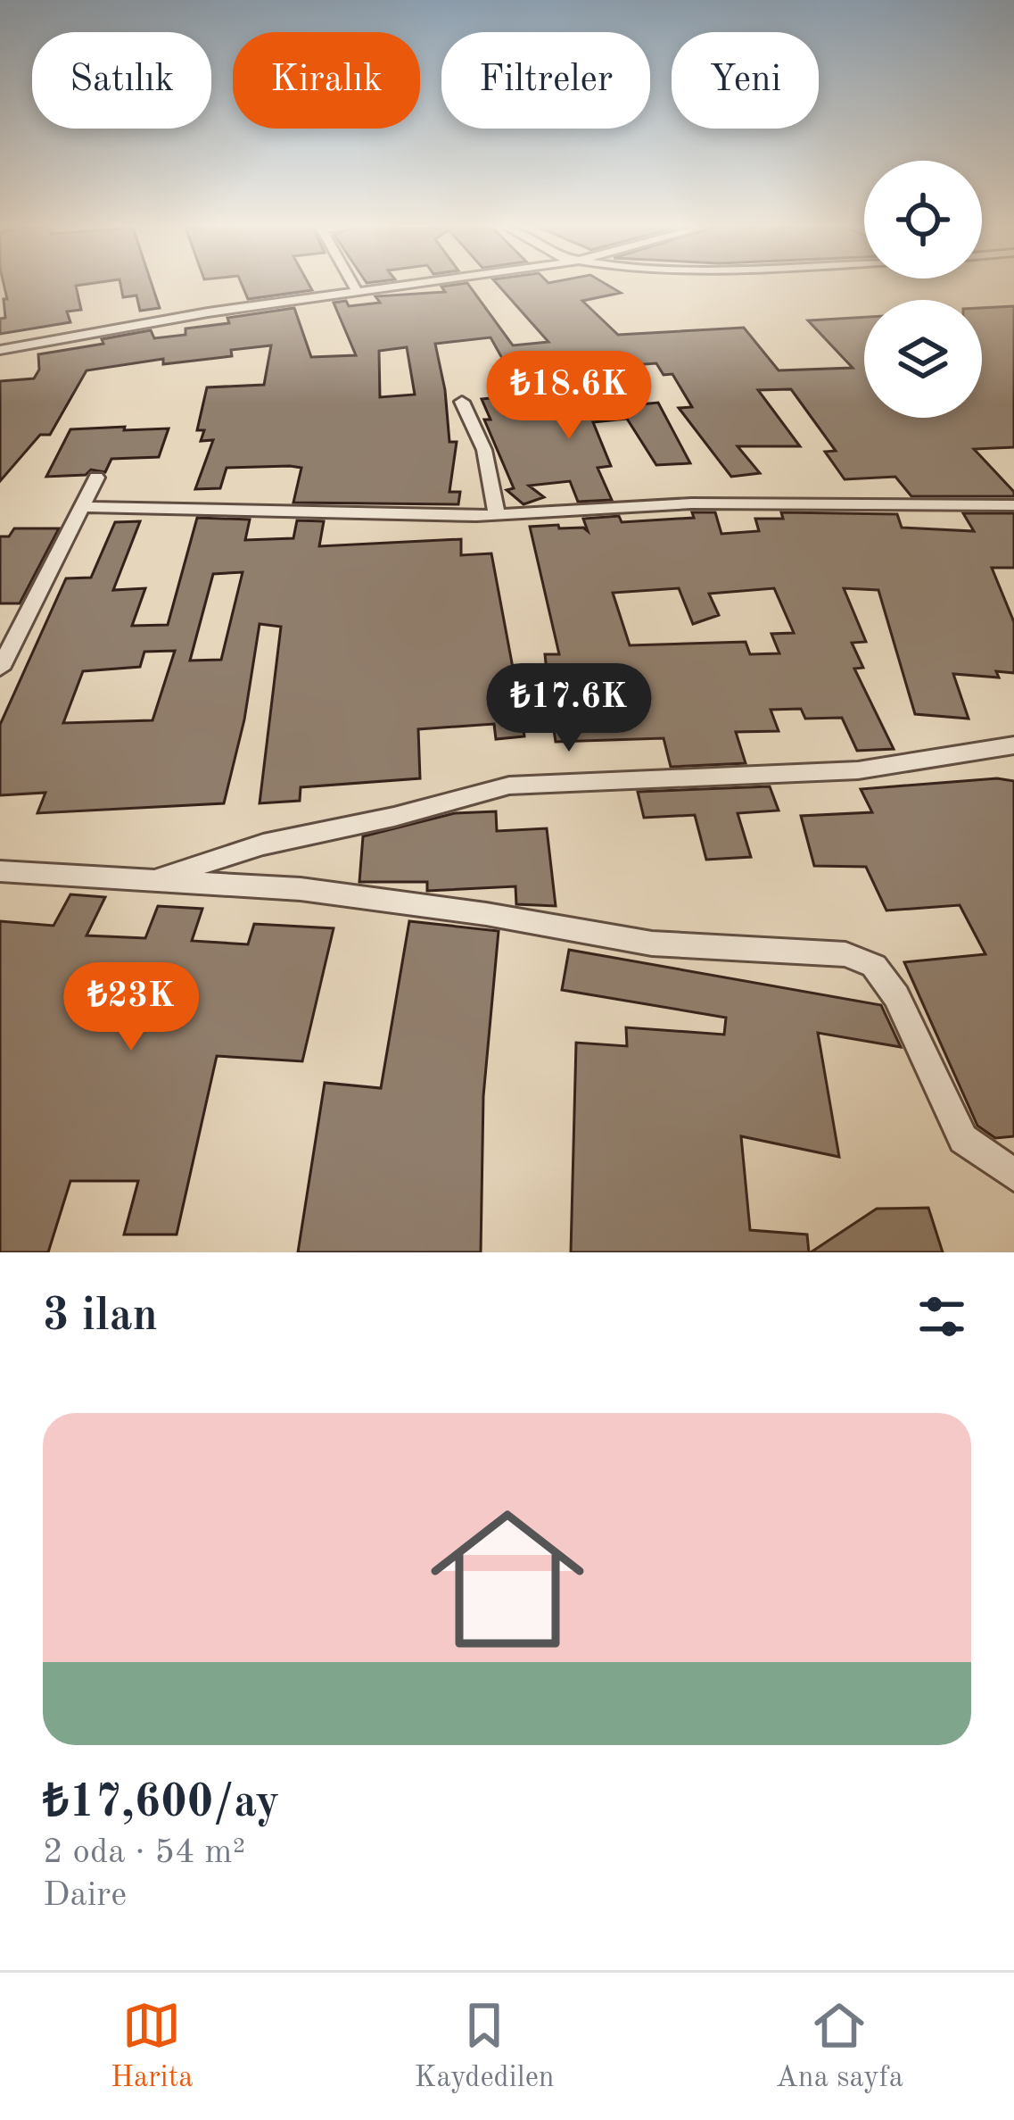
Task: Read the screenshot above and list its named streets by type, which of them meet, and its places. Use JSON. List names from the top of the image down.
{
  "page": {
    "chip": [
      "Satılık",
      "Kiralık",
      "Filtreler",
      "Yeni"
    ],
    "price": ["₺18.6K", "₺17.6K", "₺23K"],
    "heading": "3 ilan",
    "list": [
      {
        "name": "₺17,600/ay",
        "note": "2 oda · 54 m² · Daire"
      }
    ],
    "tabs": ["Harita", "Kaydedilen", "Ana sayfa"]
  }
}
